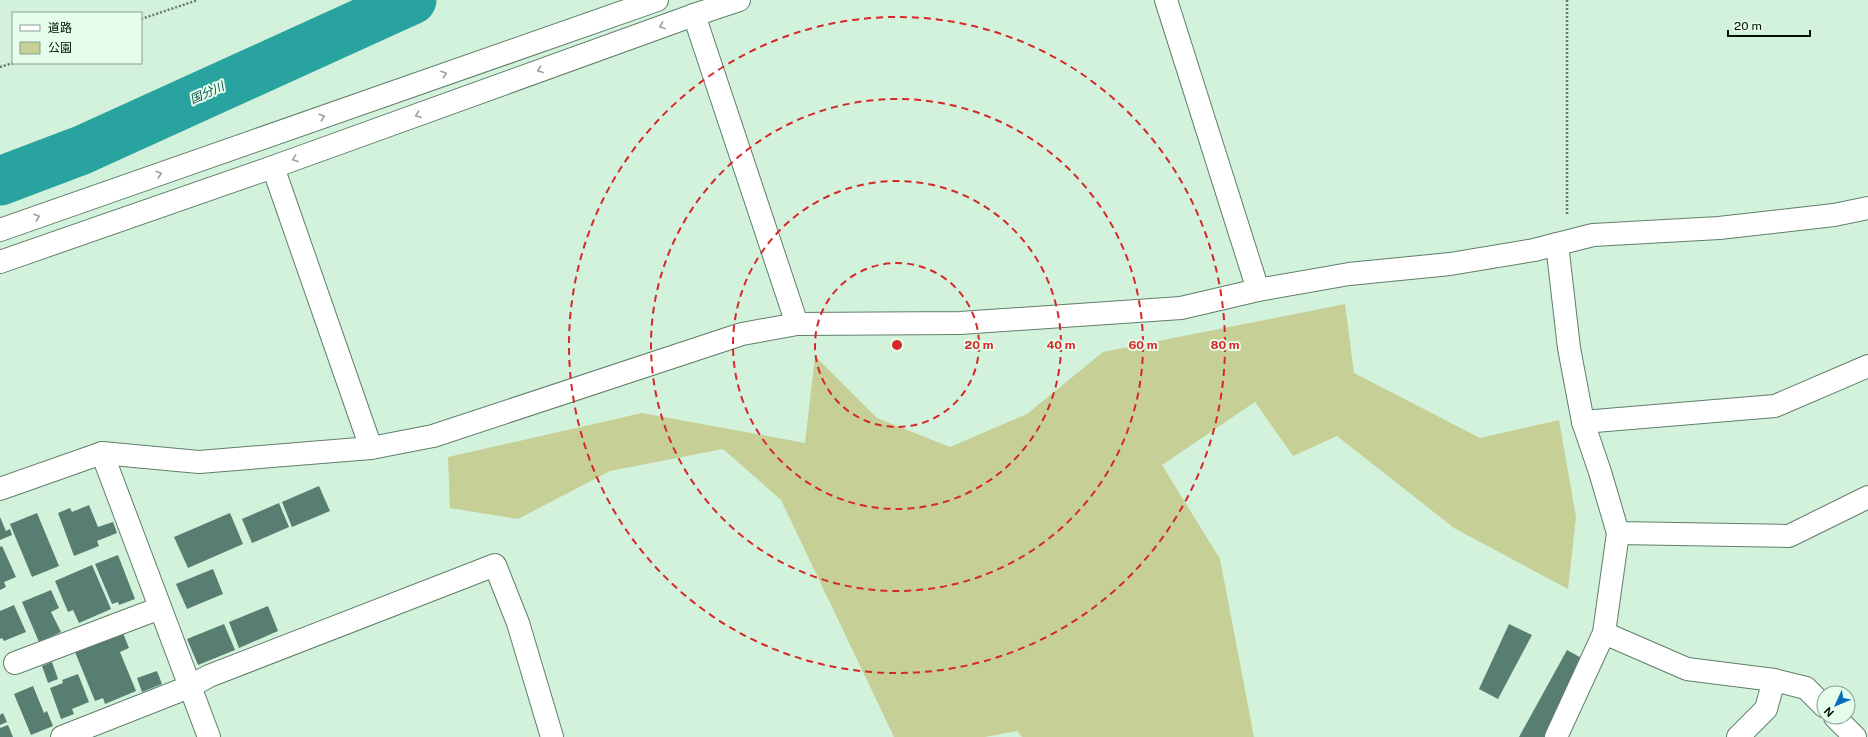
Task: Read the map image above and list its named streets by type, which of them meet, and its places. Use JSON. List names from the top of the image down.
{
  "water": ["国分川"],
  "legend": ["道路", "公園"],
  "scale_bar": "20 m",
  "north": "bottom left",
  "rings": [
    "20 m",
    "40 m",
    "60 m",
    "80 m"
  ]
}
